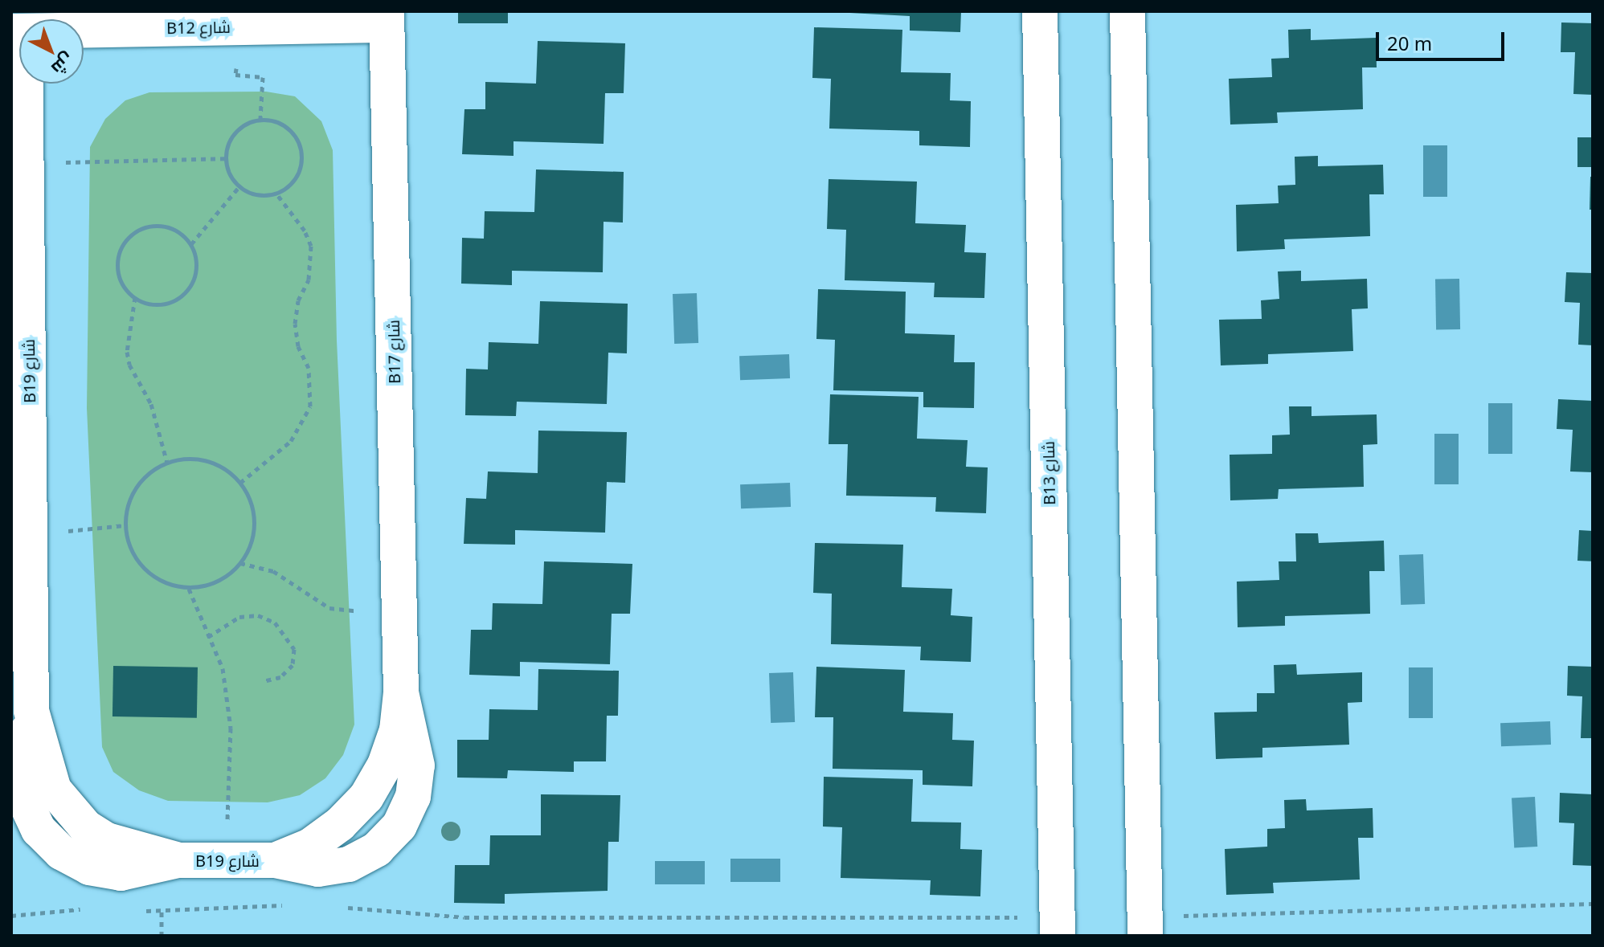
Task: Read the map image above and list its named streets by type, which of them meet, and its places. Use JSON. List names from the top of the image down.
{
  "streets": {
    "street": [
      "B12 شارع",
      "B17 شارع",
      "B19 شارع",
      "B13 شارع"
    ]
  },
  "crossings": [
    ["B12 شارع", "B17 شارع"],
    ["B12 شارع", "B19 شارع"],
    ["B17 شارع", "B19 شارع"]
  ],
  "scale_bar": "20 m",
  "north": "bottom right"
}
